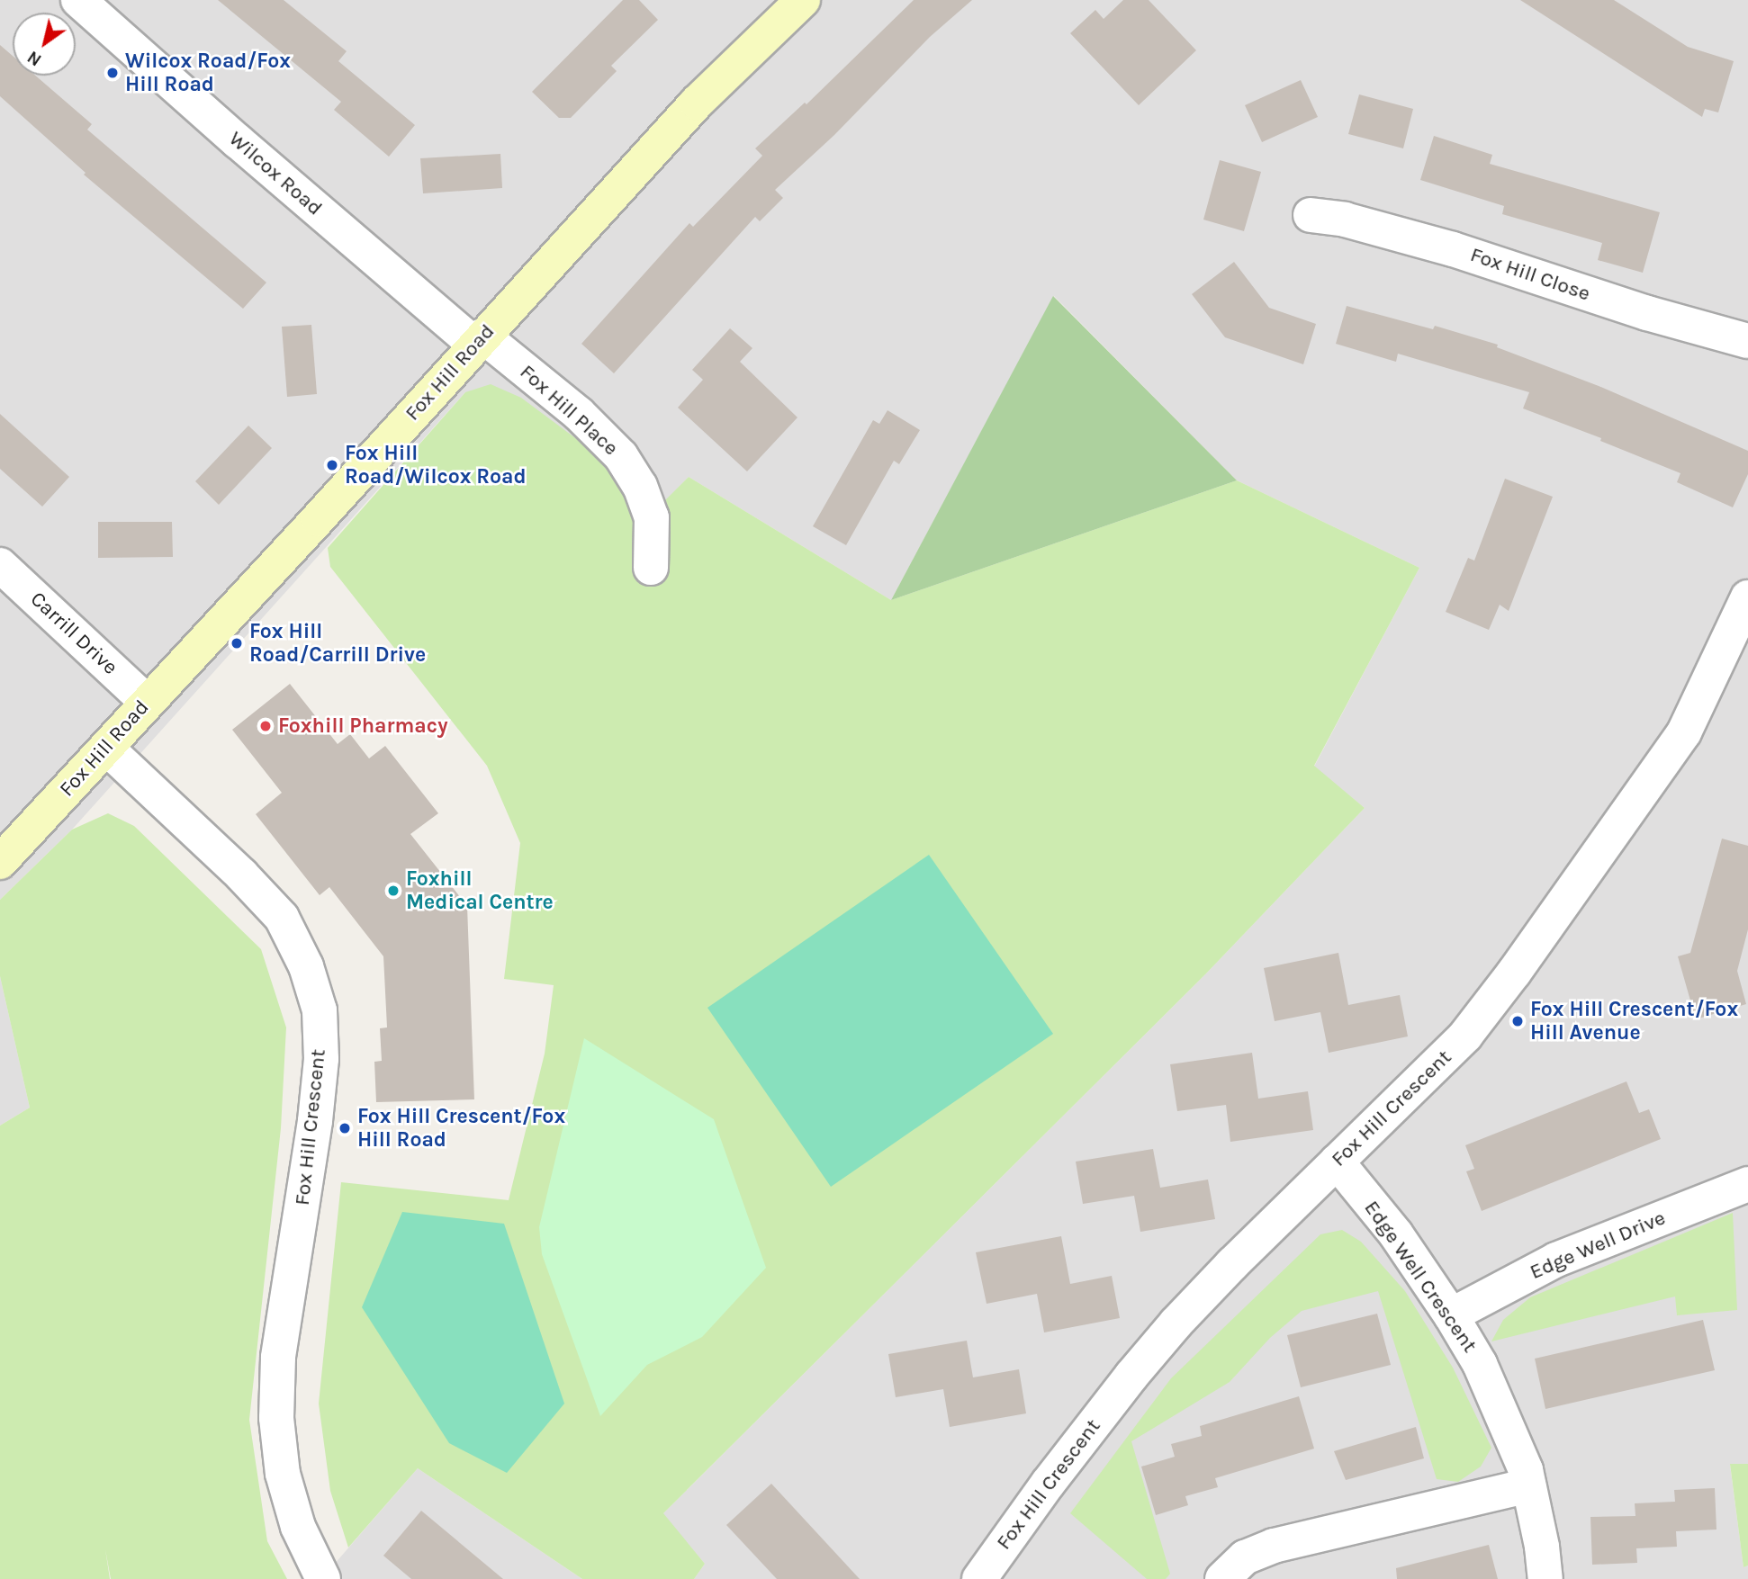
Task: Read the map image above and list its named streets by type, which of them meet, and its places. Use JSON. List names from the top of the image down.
{
  "streets": {
    "street": [
      "Wilcox Road",
      "Fox Hill Close",
      "Fox Hill Road",
      "Fox Hill Place",
      "Carrill Drive",
      "Fox Hill Crescent",
      "Edge Well Drive",
      "Edge Well Crescent"
    ]
  },
  "crossings": [
    ["Wilcox Road", "Fox Hill Road"],
    ["Wilcox Road", "Fox Hill Place"],
    ["Fox Hill Road", "Fox Hill Place"],
    ["Fox Hill Road", "Carrill Drive"],
    ["Fox Hill Road", "Fox Hill Crescent"],
    ["Fox Hill Crescent", "Edge Well Crescent"],
    ["Edge Well Drive", "Edge Well Crescent"]
  ],
  "places": [
    "Wilcox Road/Fox Hill Road",
    "Fox Hill Road/Wilcox Road",
    "Fox Hill Road/Carrill Drive",
    "Foxhill Pharmacy",
    "Foxhill Medical Centre",
    "Fox Hill Crescent/Fox Hill Avenue",
    "Fox Hill Crescent/Fox Hill Road"
  ],
  "north": "bottom left"
}
